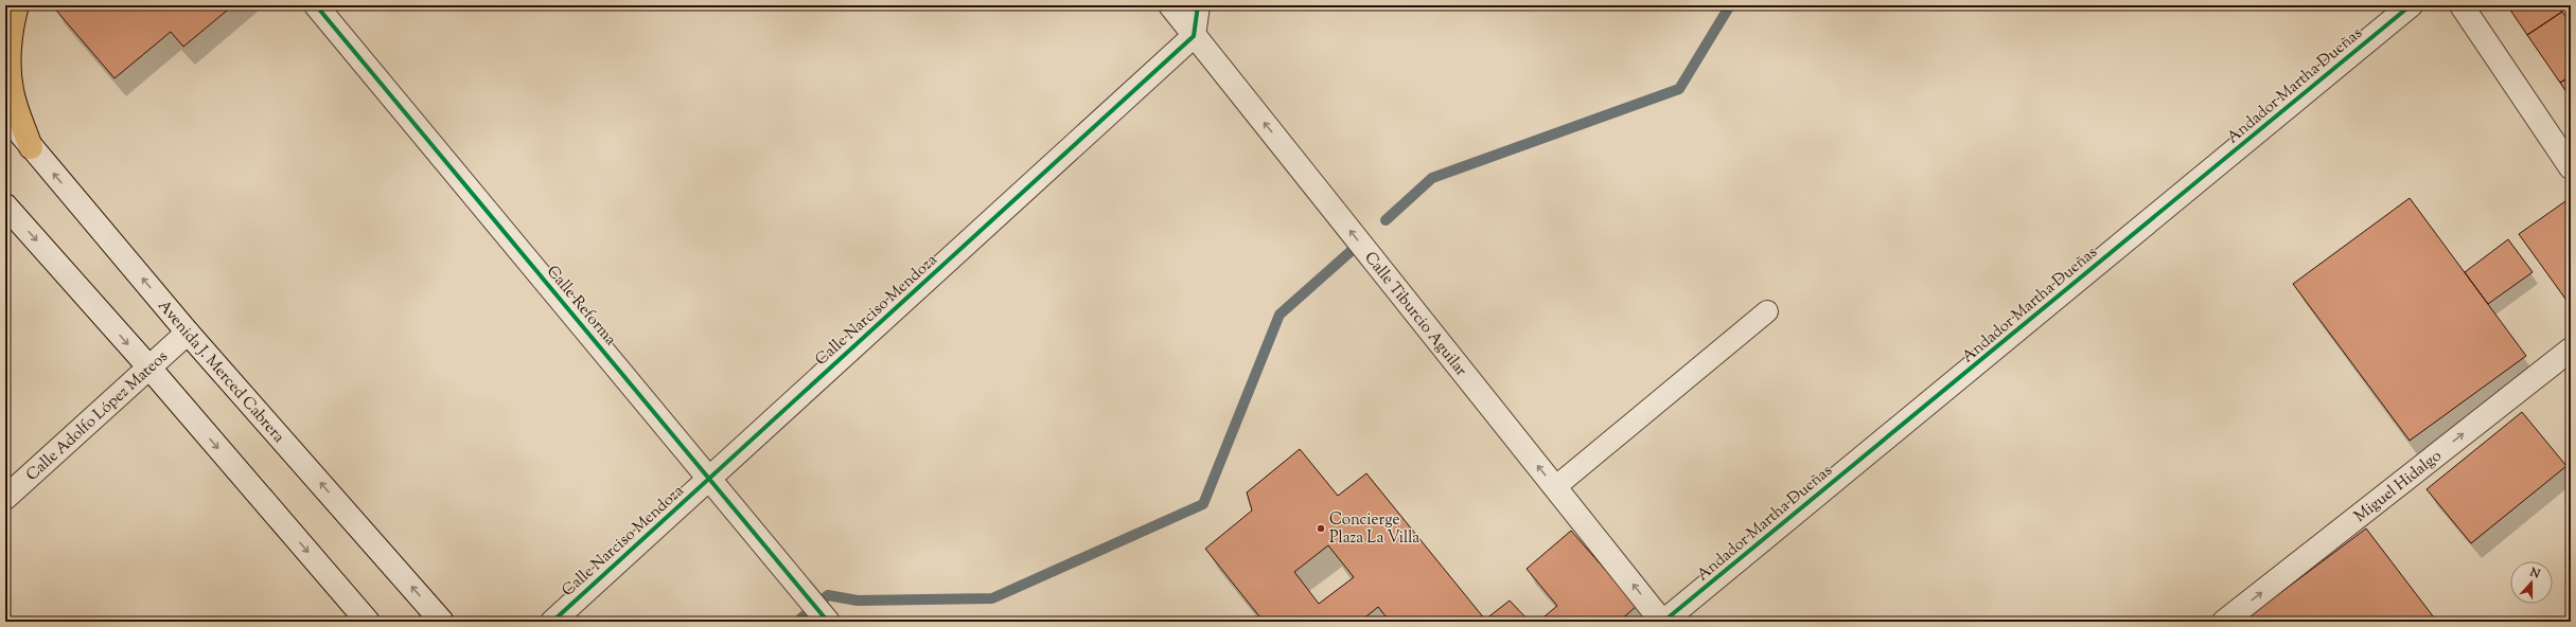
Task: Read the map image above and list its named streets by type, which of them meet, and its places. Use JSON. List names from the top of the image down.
{
  "streets": {
    "street": [
      "Andador Martha Dueñas",
      "Calle Reforma",
      "Calle Narciso Mendoza",
      "Calle Tiburcio Aguilar",
      "Avenida J. Merced Cabrera",
      "Calle Adolfo López Mateos",
      "Miguel Hidalgo"
    ]
  },
  "crossings": [
    ["Andador Martha Dueñas", "Calle Tiburcio Aguilar"],
    ["Calle Reforma", "Calle Narciso Mendoza"],
    ["Calle Narciso Mendoza", "Calle Tiburcio Aguilar"],
    ["Avenida J. Merced Cabrera", "Calle Adolfo López Mateos"]
  ],
  "one_way": ["Calle Tiburcio Aguilar", "Miguel Hidalgo"],
  "places": ["Concierge Plaza La Villa"],
  "north": "top"
}
